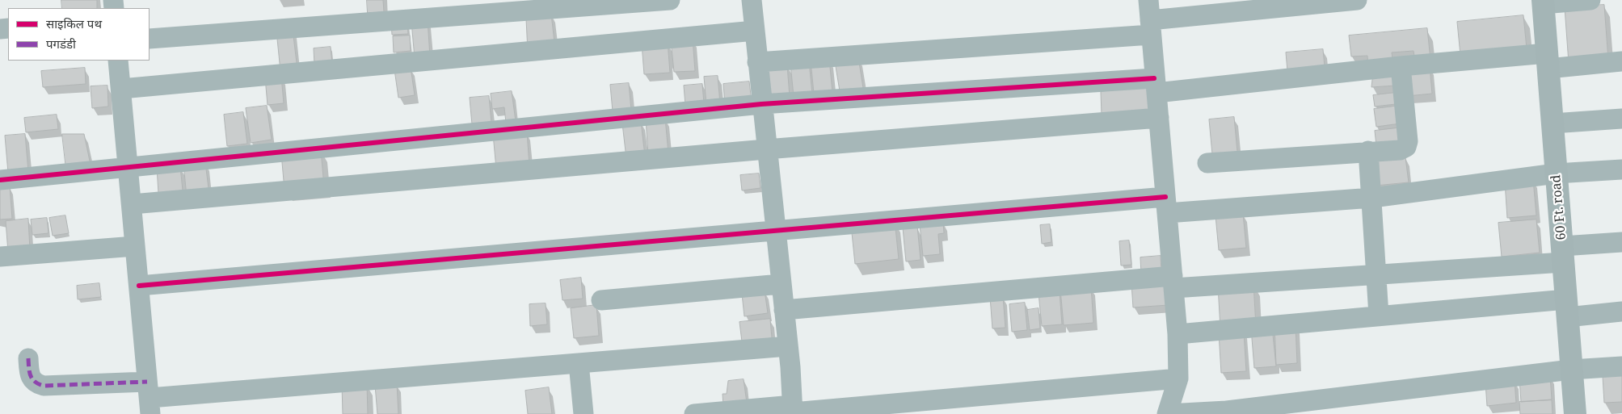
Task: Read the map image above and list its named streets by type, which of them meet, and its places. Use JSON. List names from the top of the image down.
{
  "streets": {
    "street": ["60 Ft. road"]
  },
  "legend": ["साइकिल पथ", "पगडंडी"]
}
